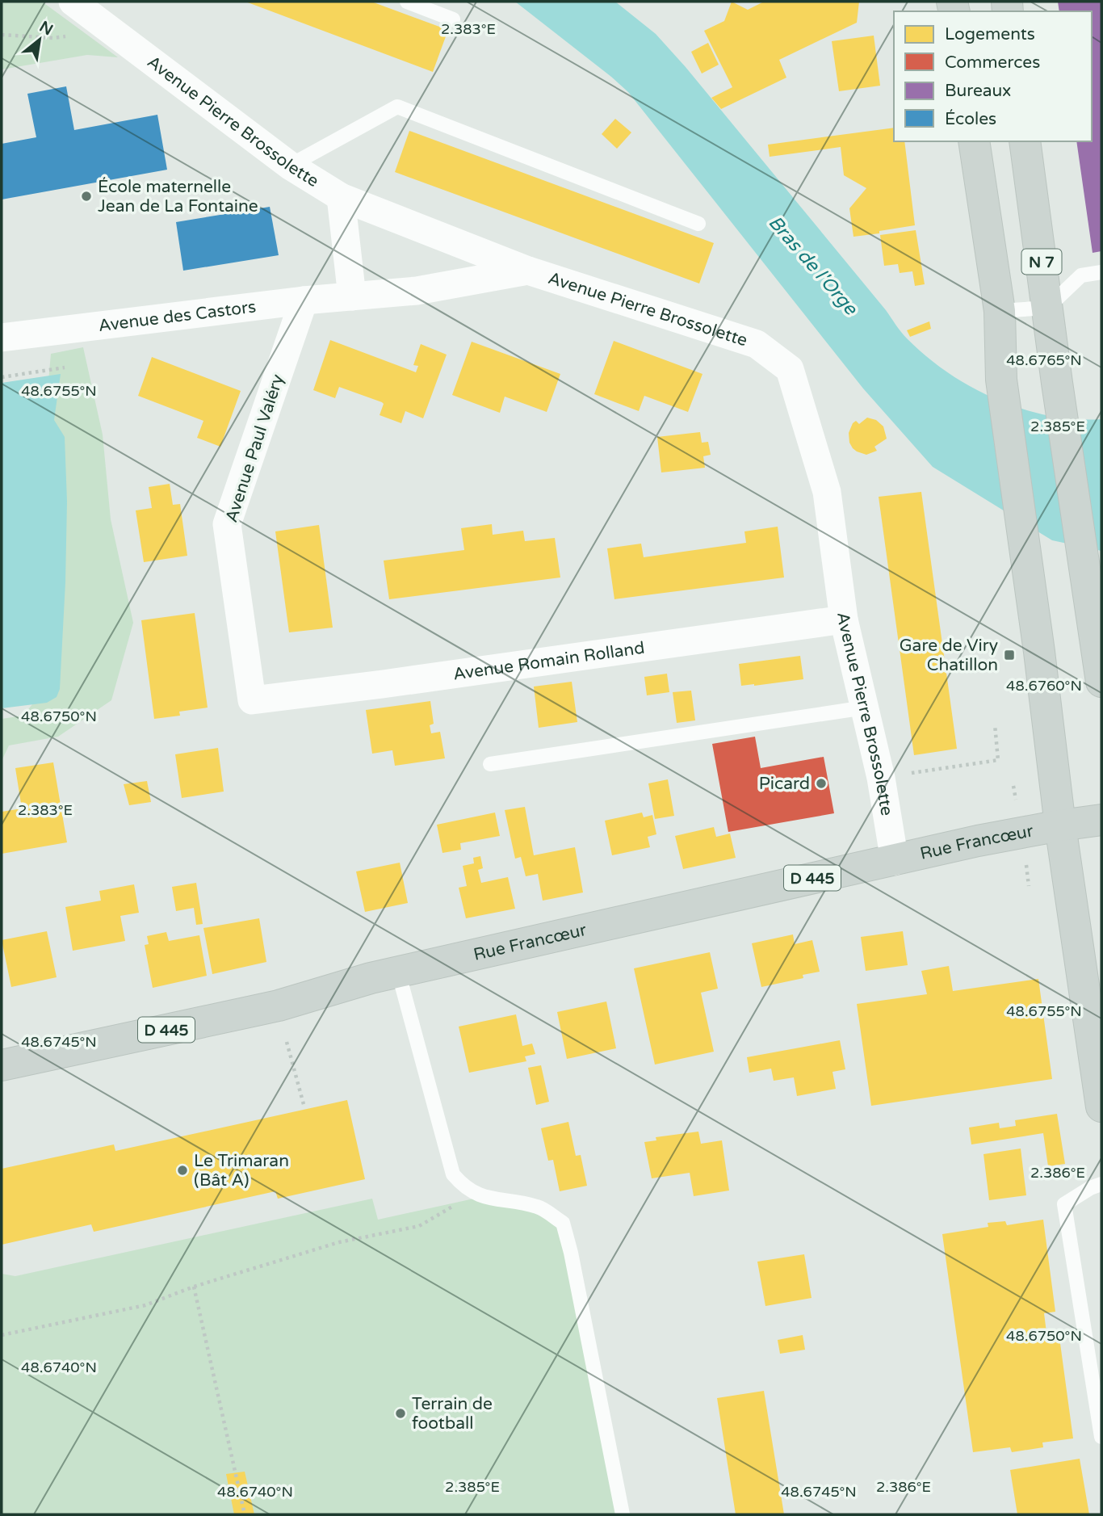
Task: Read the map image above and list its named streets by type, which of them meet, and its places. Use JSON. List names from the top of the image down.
{
  "streets": {
    "main road": ["N 7", "Rue Francœur", "D 445"],
    "street": [
      "Avenue Pierre Brossolette",
      "Avenue des Castors",
      "Avenue Paul Valéry",
      "Avenue Romain Rolland"
    ]
  },
  "crossings": [
    ["Avenue Pierre Brossolette", "Avenue des Castors"],
    ["Avenue Pierre Brossolette", "Avenue Romain Rolland"],
    ["Avenue Pierre Brossolette", "Rue Francœur"],
    ["Avenue des Castors", "Avenue Paul Valéry"],
    ["Avenue Paul Valéry", "Avenue Romain Rolland"]
  ],
  "water": ["Bras de l'Orge"],
  "places": {
    "other": [
      "École maternelle Jean de La Fontaine",
      "Picard",
      "Le Trimaran (Bât A)",
      "Terrain de football"
    ],
    "transit": ["Gare de Viry Chatillon"]
  },
  "legend": [
    "Logements",
    "Commerces",
    "Bureaux",
    "Écoles"
  ],
  "north": "top right",
  "coordinates": [
    "2.383°E",
    "48.6765°N",
    "48.6755°N",
    "2.385°E",
    "48.6760°N",
    "48.6750°N",
    "48.6745°N",
    "2.386°E",
    "48.6740°N"
  ]
}
